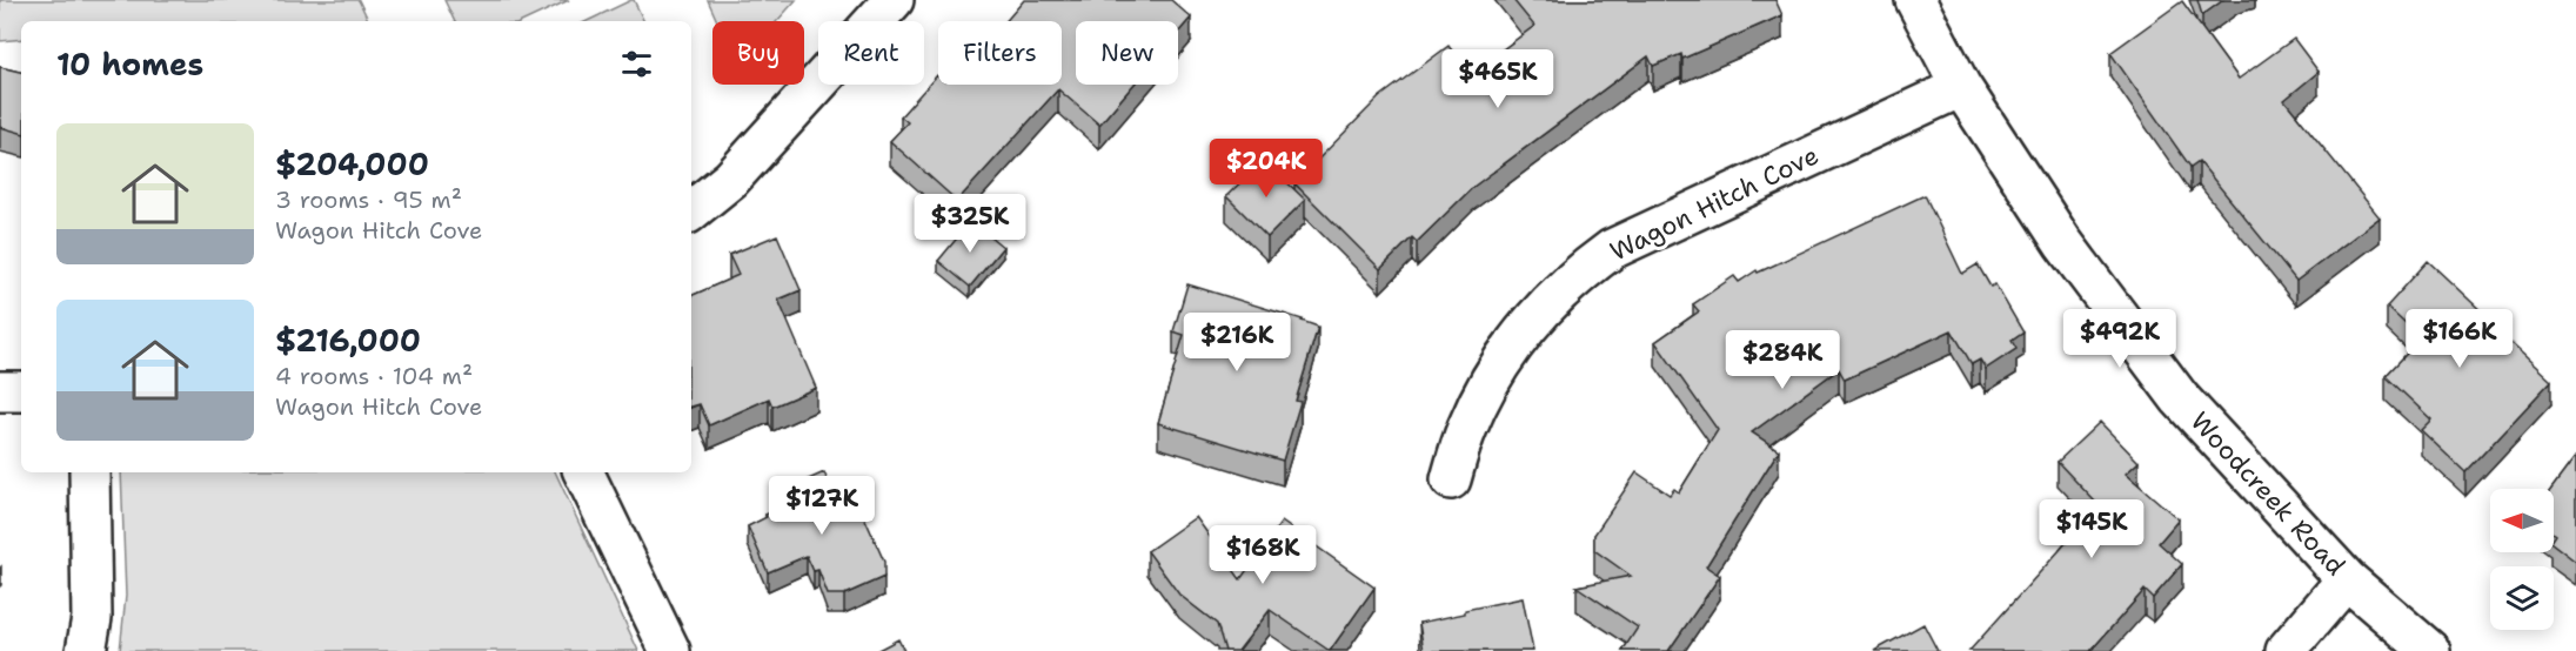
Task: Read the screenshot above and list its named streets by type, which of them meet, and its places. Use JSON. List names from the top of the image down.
{
  "streets": {
    "street": ["Wagon Hitch Cove", "Woodcreek Road"]
  },
  "crossings": [
    ["Wagon Hitch Cove", "Woodcreek Road"]
  ],
  "north": "left",
  "page": {
    "chip": [
      "Buy",
      "Rent",
      "Filters",
      "New"
    ],
    "heading": "10 homes",
    "price": [
      "$465K",
      "$204K",
      "$325K",
      "$492K",
      "$166K",
      "$216K",
      "$284K",
      "$127K",
      "$145K",
      "$168K"
    ],
    "list": [
      {
        "name": "$204,000",
        "note": "3 rooms · 95 m² · Wagon Hitch Cove"
      },
      {
        "name": "$216,000",
        "note": "4 rooms · 104 m² · Wagon Hitch Cove"
      }
    ]
  }
}
